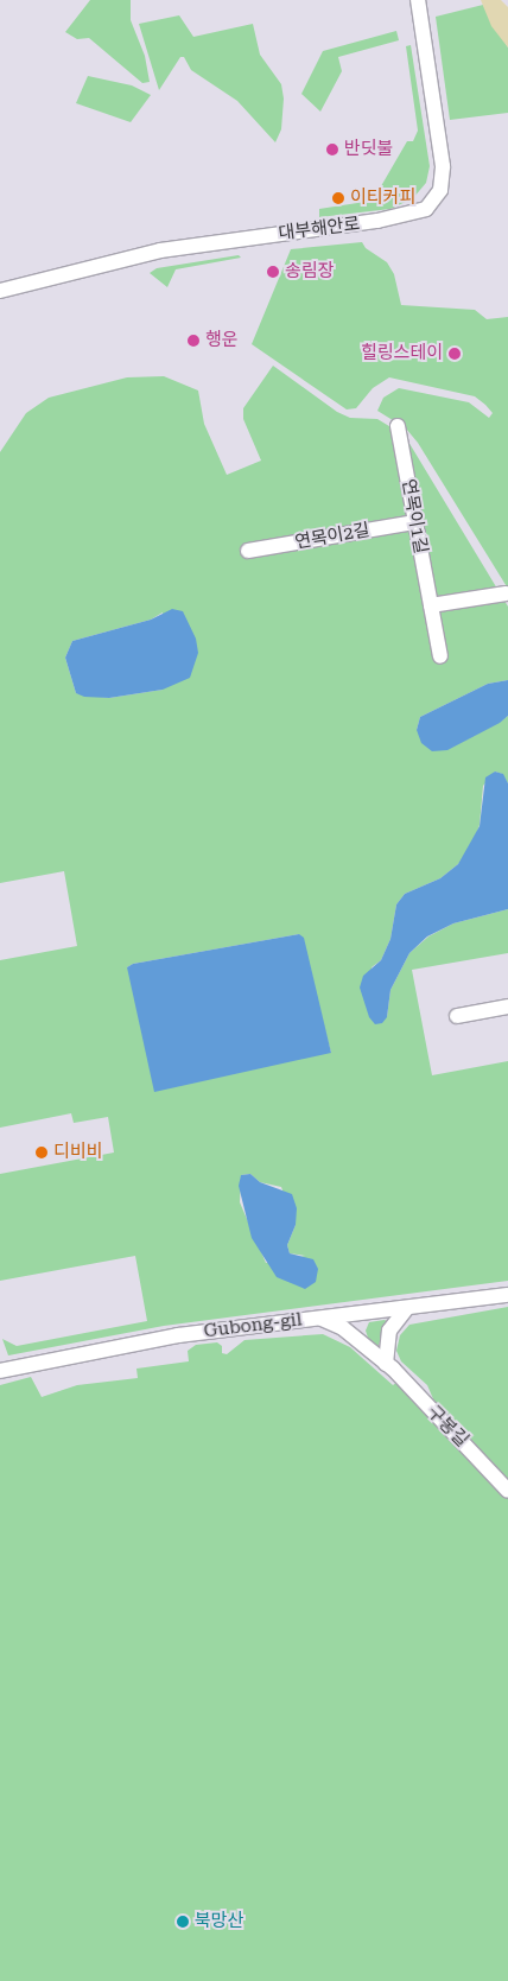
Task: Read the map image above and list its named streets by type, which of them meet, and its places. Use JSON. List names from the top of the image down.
{
  "streets": {
    "street": [
      "대부해안로",
      "연목이1길",
      "연목이2길",
      "Gubong-gil",
      "구봉길"
    ]
  },
  "crossings": [
    ["연목이1길", "연목이2길"],
    ["Gubong-gil", "구봉길"]
  ],
  "places": [
    "반딧불",
    "이티커피",
    "송림장",
    "행운",
    "힐링스테이",
    "디비비",
    "북망산"
  ]
}
